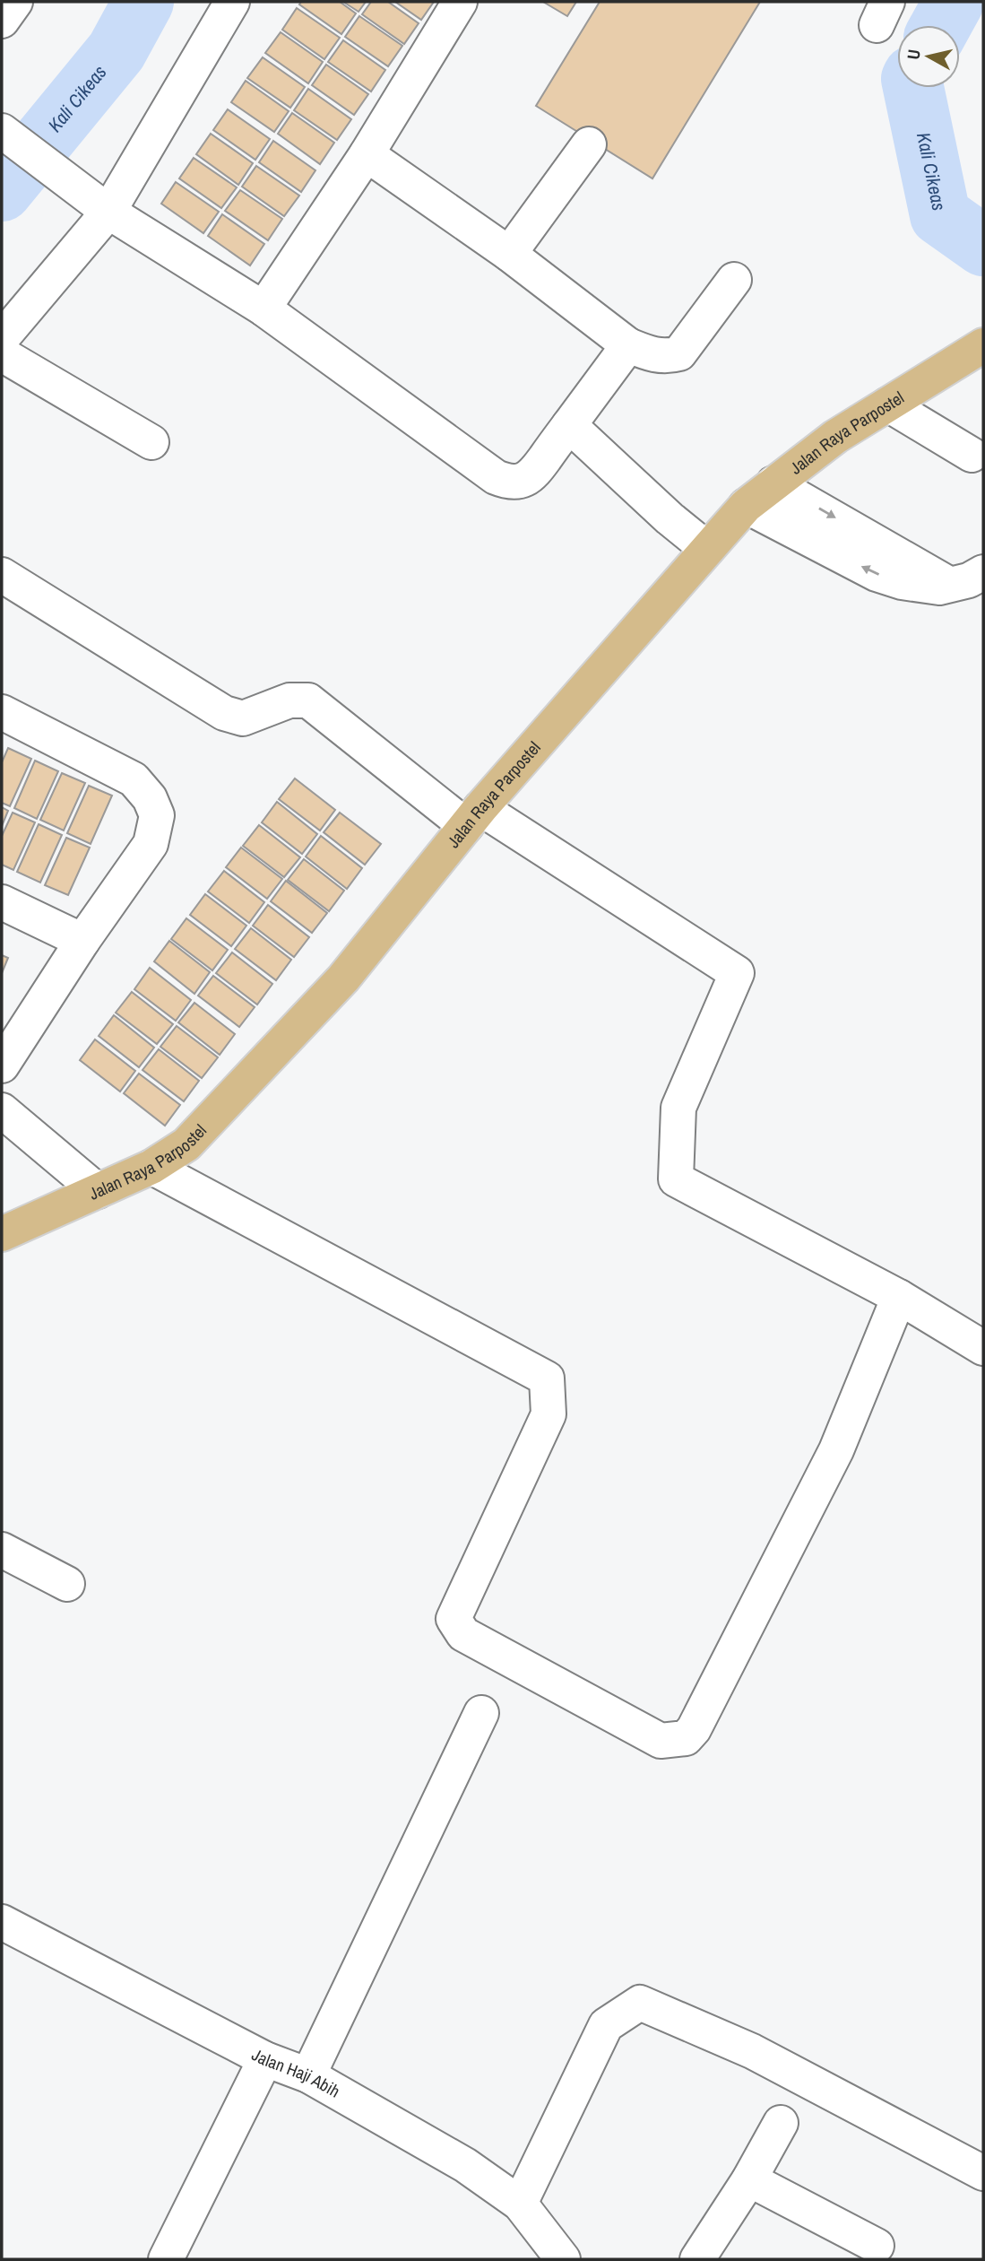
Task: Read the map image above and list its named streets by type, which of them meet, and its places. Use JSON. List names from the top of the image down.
{
  "streets": {
    "main road": ["Jalan Raya Parpostel"],
    "street": ["Jalan Haji Abih"]
  },
  "water": ["Kali Cikeas"],
  "north": "left"
}
